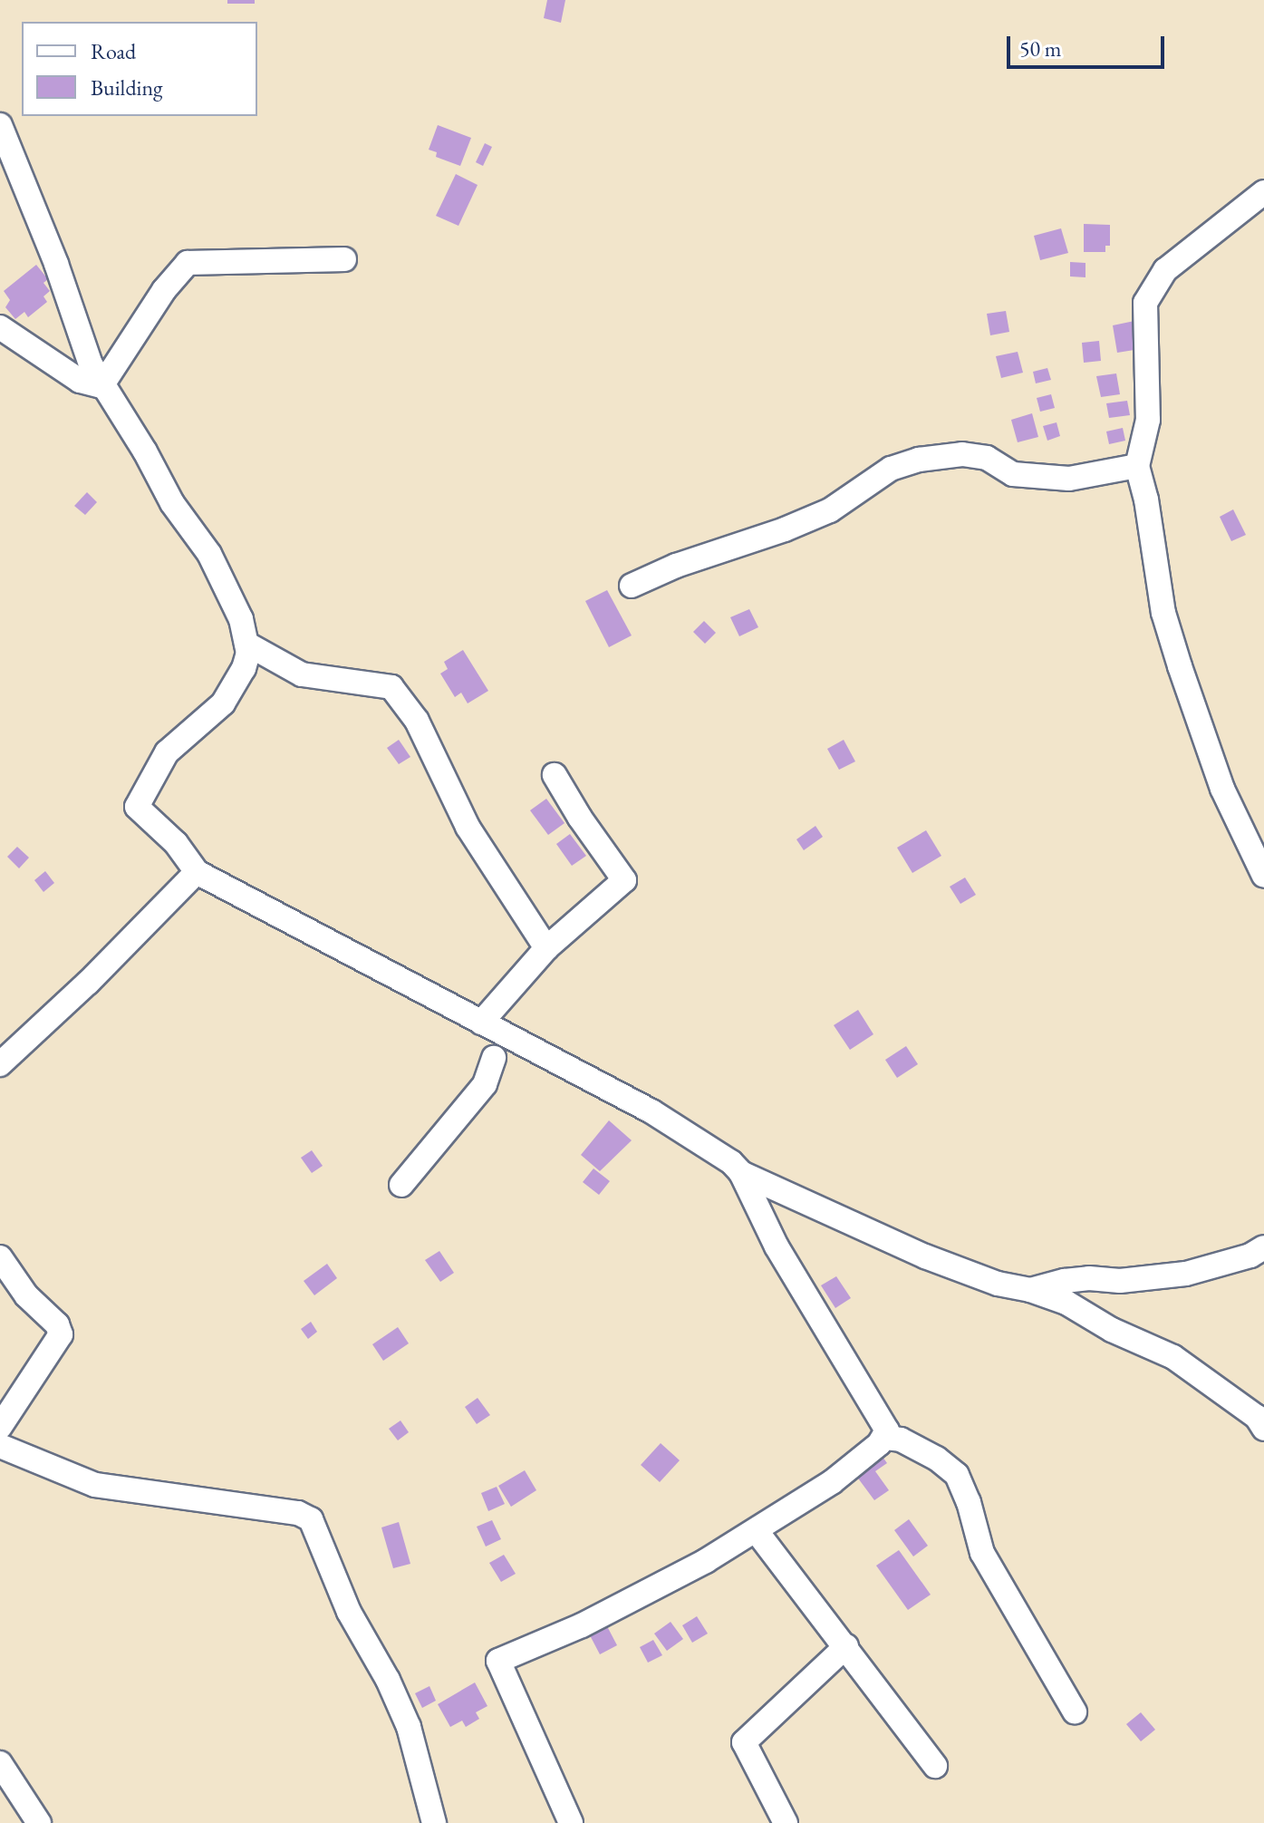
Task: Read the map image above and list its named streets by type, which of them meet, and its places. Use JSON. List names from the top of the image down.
{
  "legend": ["Road", "Building"],
  "scale_bar": "50 m"
}
